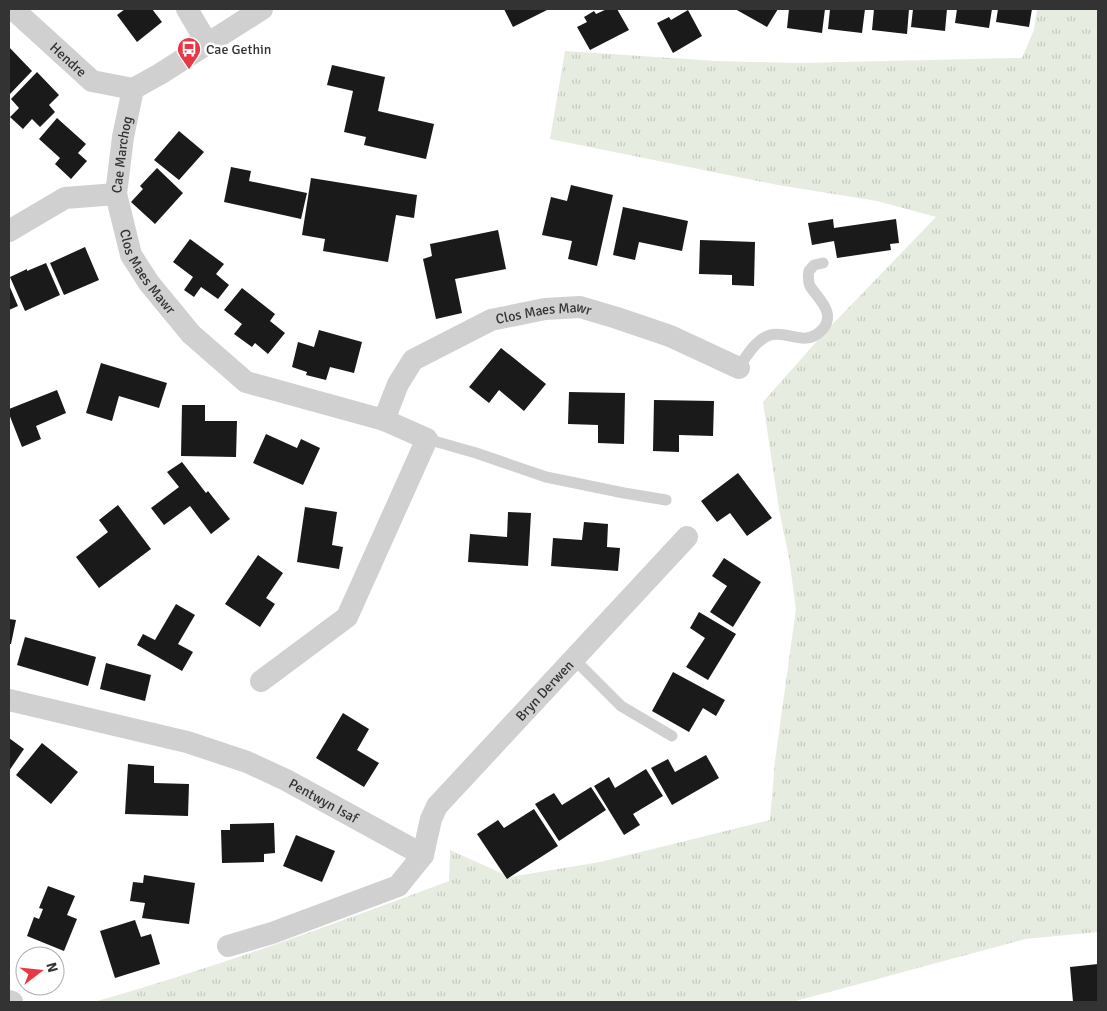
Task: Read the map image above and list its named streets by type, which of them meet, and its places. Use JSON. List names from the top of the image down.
{
  "streets": {
    "street": [
      "Hendre",
      "Cae Marchog",
      "Clos Maes Mawr",
      "Bryn Derwen",
      "Pentwyn Isaf"
    ]
  },
  "crossings": [
    ["Hendre", "Cae Marchog"],
    ["Cae Marchog", "Clos Maes Mawr"],
    ["Bryn Derwen", "Pentwyn Isaf"]
  ],
  "places": {
    "bus stop": ["Cae Gethin"]
  },
  "north": "right"
}
